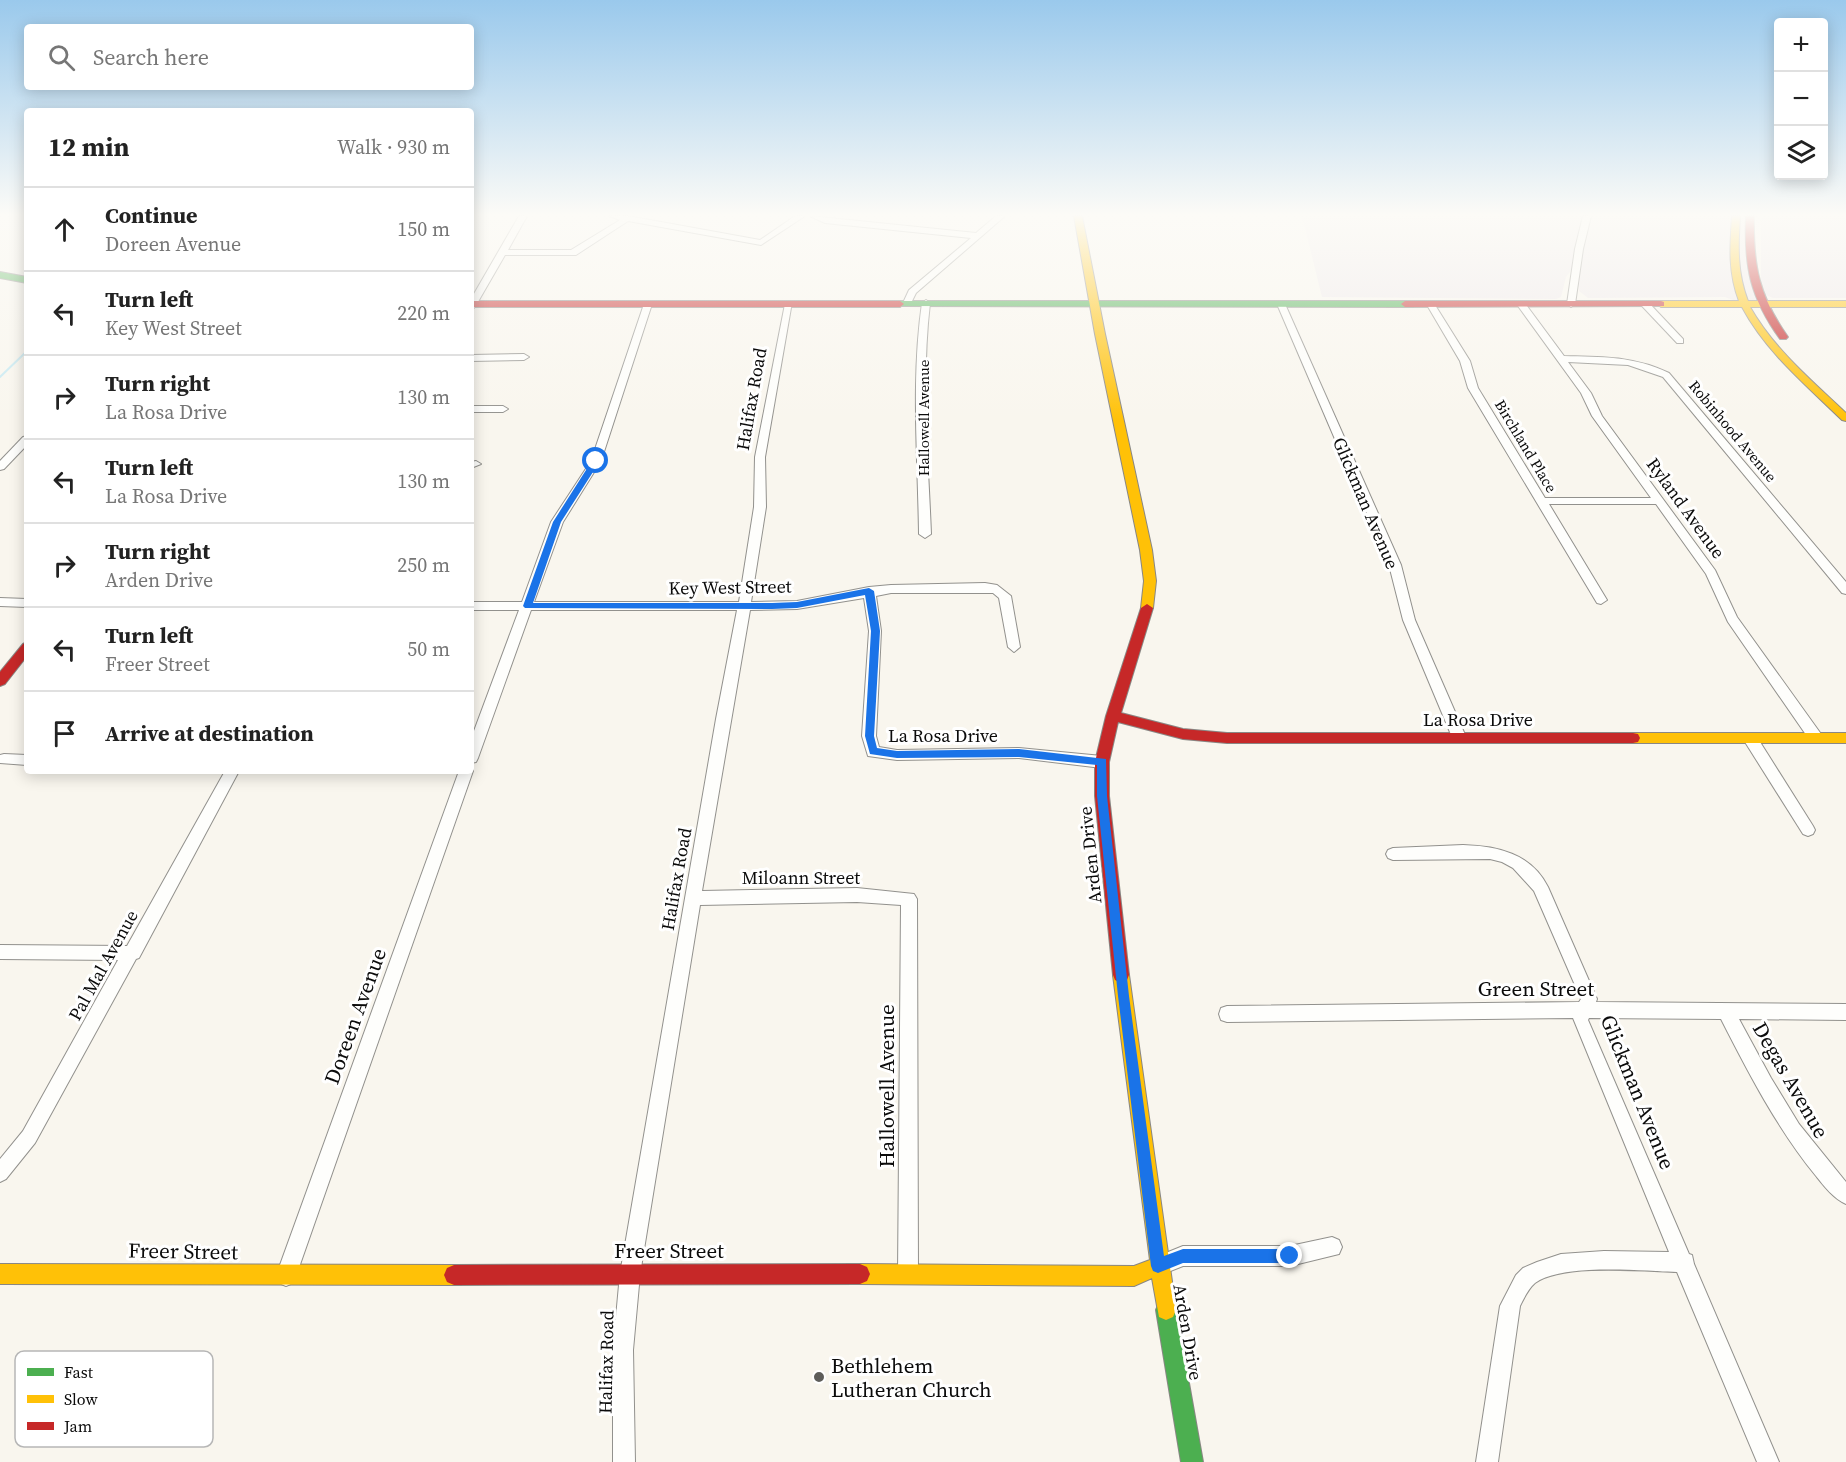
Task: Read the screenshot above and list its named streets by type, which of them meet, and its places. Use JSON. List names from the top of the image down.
{
  "streets": {
    "main road": ["La Rosa Drive", "Arden Drive", "Freer Street"],
    "street": [
      "Halifax Road",
      "Hallowell Avenue",
      "Robinhood Avenue",
      "Birchland Place",
      "Glickman Avenue",
      "Ryland Avenue",
      "Key West Street",
      "Miloann Street",
      "Pal Mal Avenue",
      "Green Street",
      "Doreen Avenue",
      "Degas Avenue"
    ]
  },
  "crossings": [
    ["Halifax Road", "Key West Street"],
    ["Halifax Road", "Miloann Street"],
    ["Halifax Road", "Freer Street"],
    ["Hallowell Avenue", "Miloann Street"],
    ["Hallowell Avenue", "Freer Street"],
    ["Robinhood Avenue", "Ryland Avenue"],
    ["Glickman Avenue", "La Rosa Drive"],
    ["Glickman Avenue", "Green Street"],
    ["Ryland Avenue", "La Rosa Drive"],
    ["Key West Street", "La Rosa Drive"],
    ["La Rosa Drive", "Arden Drive"],
    ["Arden Drive", "Freer Street"],
    ["Green Street", "Degas Avenue"],
    ["Doreen Avenue", "Freer Street"]
  ],
  "places": ["Bethlehem Lutheran Church"],
  "legend": ["Fast", "Slow", "Jam"],
  "page": {
    "map_buttons": ["+", "−"],
    "search": "Search here",
    "heading": ["12 min", "Walk · 930 m"],
    "list": [
      ["Continue", "Doreen Avenue", "150 m"],
      ["Turn left", "Key West Street", "220 m"],
      ["Turn right", "La Rosa Drive", "130 m"],
      ["Turn left", "La Rosa Drive", "130 m"],
      ["Turn right", "Arden Drive", "250 m"],
      ["Turn left", "Freer Street", "50 m"],
      "Arrive at destination"
    ]
  }
}
